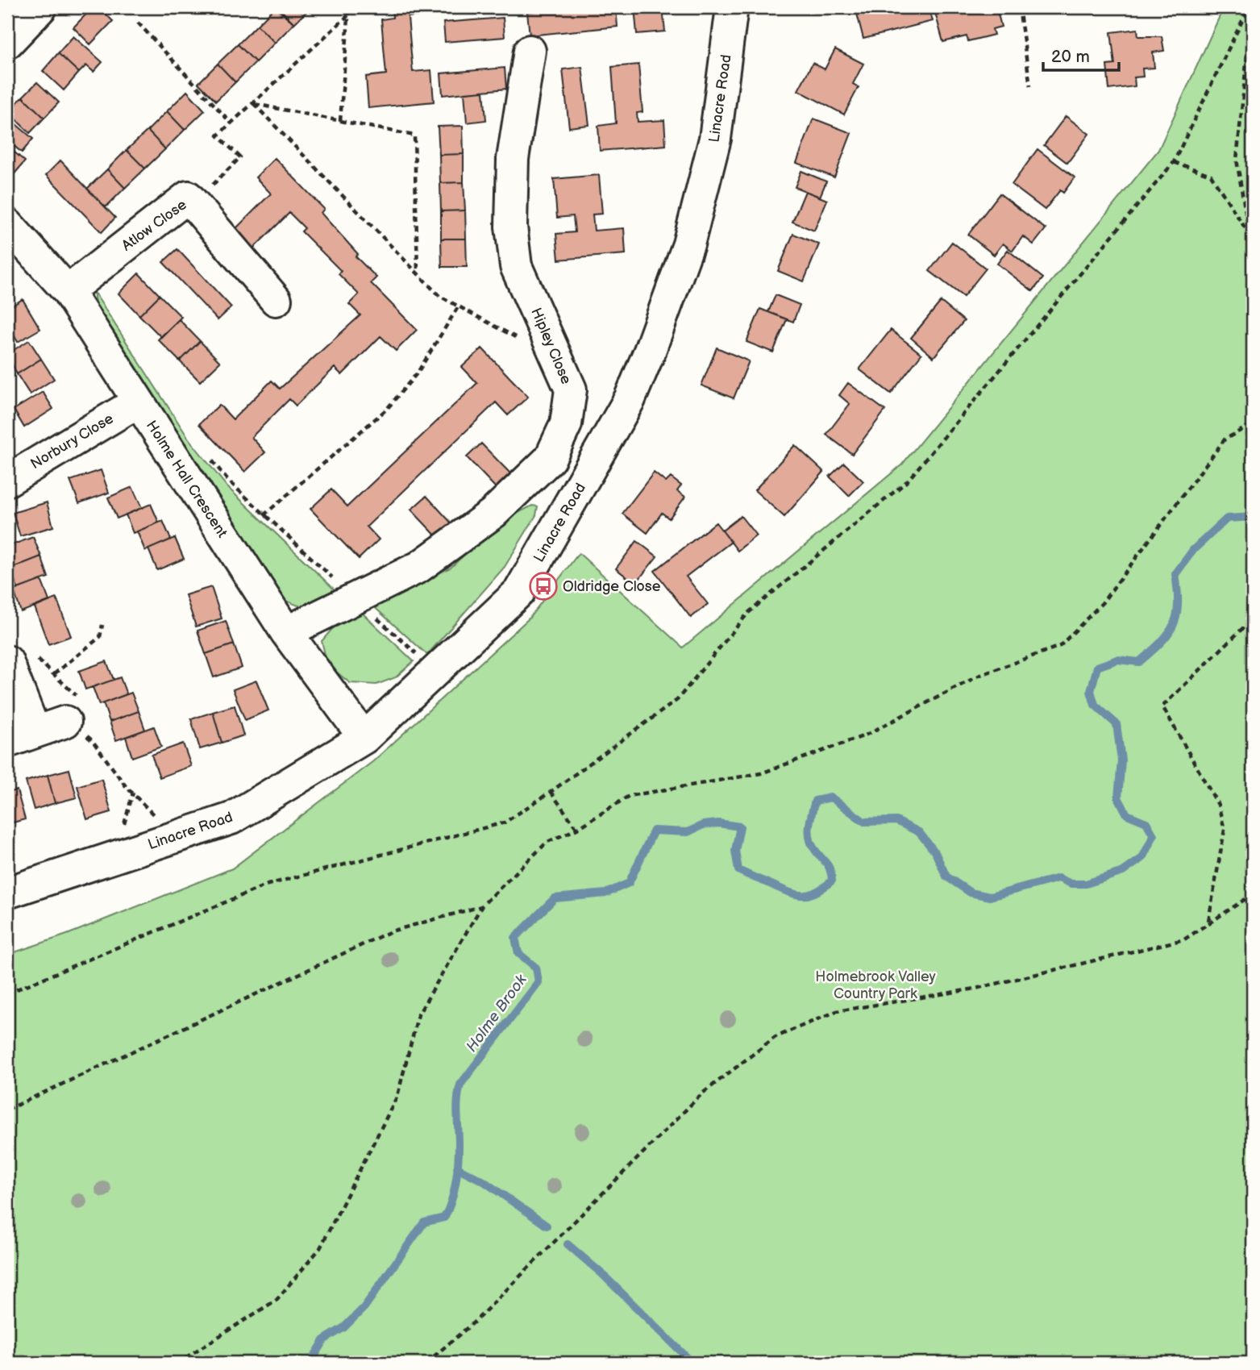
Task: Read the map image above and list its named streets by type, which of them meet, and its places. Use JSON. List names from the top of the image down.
{
  "streets": {
    "street": [
      "Linacre Road",
      "Atlow Close",
      "Hipley Close",
      "Norbury Close",
      "Holme Hall Crescent"
    ]
  },
  "crossings": [
    ["Linacre Road", "Holme Hall Crescent"],
    ["Atlow Close", "Holme Hall Crescent"],
    ["Hipley Close", "Holme Hall Crescent"],
    ["Norbury Close", "Holme Hall Crescent"]
  ],
  "water": ["Holme Brook"],
  "parks": ["Holmebrook Valley Country Park"],
  "places": {
    "bus stop": ["Oldridge Close"]
  },
  "scale_bar": "20 m"
}
